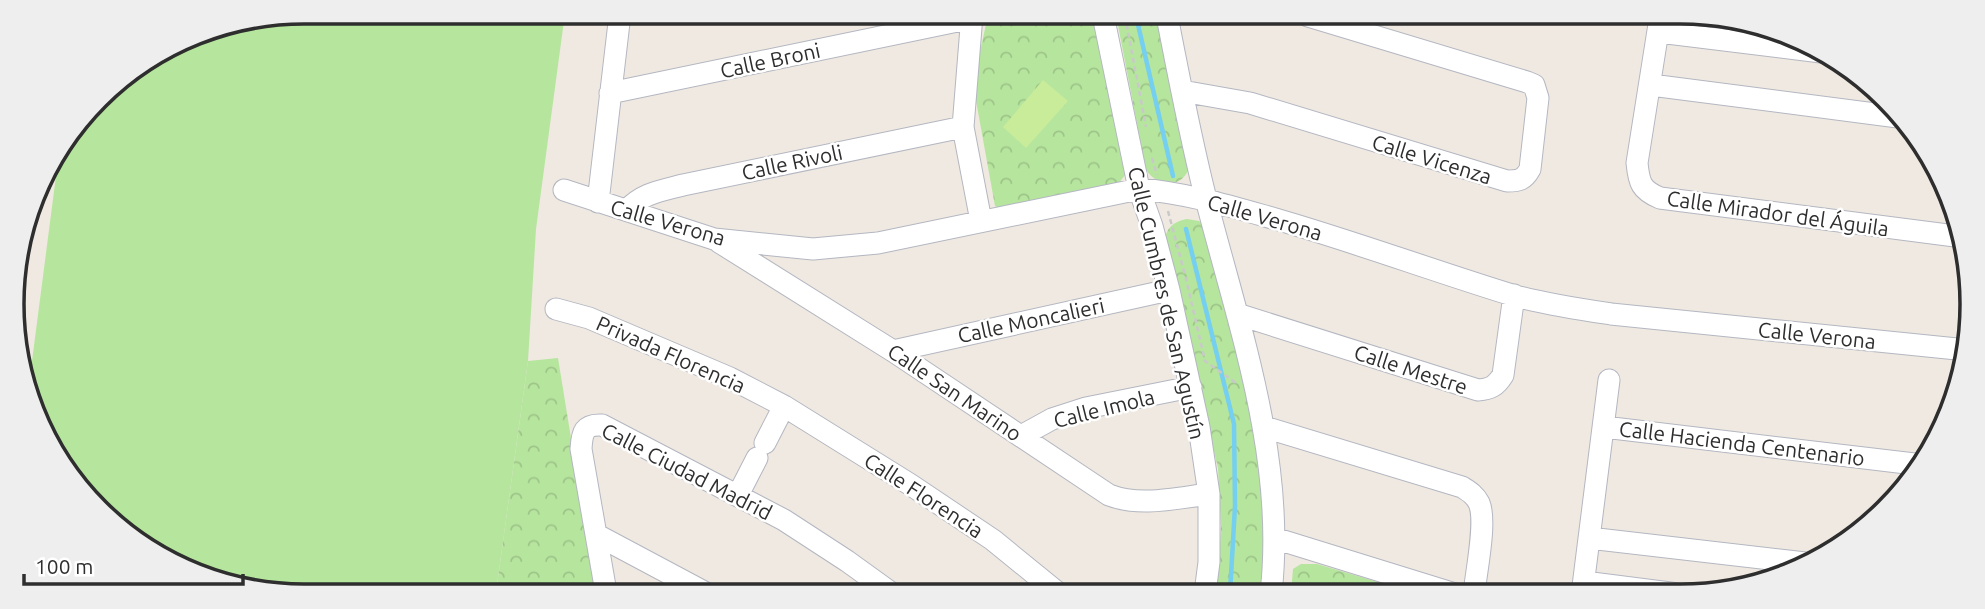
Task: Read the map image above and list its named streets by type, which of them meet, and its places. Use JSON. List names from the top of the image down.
{
  "streets": {
    "street": [
      "Calle Broni",
      "Calle Vicenza",
      "Calle Rivoli",
      "Calle Mirador del Águila",
      "Calle Verona",
      "Calle Cumbres de San Agustín",
      "Calle Moncalieri",
      "Privada Florencia",
      "Calle Mestre",
      "Calle San Marino",
      "Calle Imola",
      "Calle Hacienda Centenario",
      "Calle Ciudad Madrid",
      "Calle Florencia"
    ]
  },
  "crossings": [
    ["Calle Rivoli", "Calle Verona"],
    ["Calle Verona", "Calle Cumbres de San Agustín"],
    ["Calle Verona", "Calle Mestre"],
    ["Calle Verona", "Calle San Marino"],
    ["Calle Cumbres de San Agustín", "Calle Moncalieri"],
    ["Calle Cumbres de San Agustín", "Calle San Marino"],
    ["Calle Cumbres de San Agustín", "Calle Imola"],
    ["Calle Moncalieri", "Calle San Marino"],
    ["Privada Florencia", "Calle Florencia"],
    ["Calle San Marino", "Calle Imola"]
  ],
  "scale_bar": "100 m"
}
